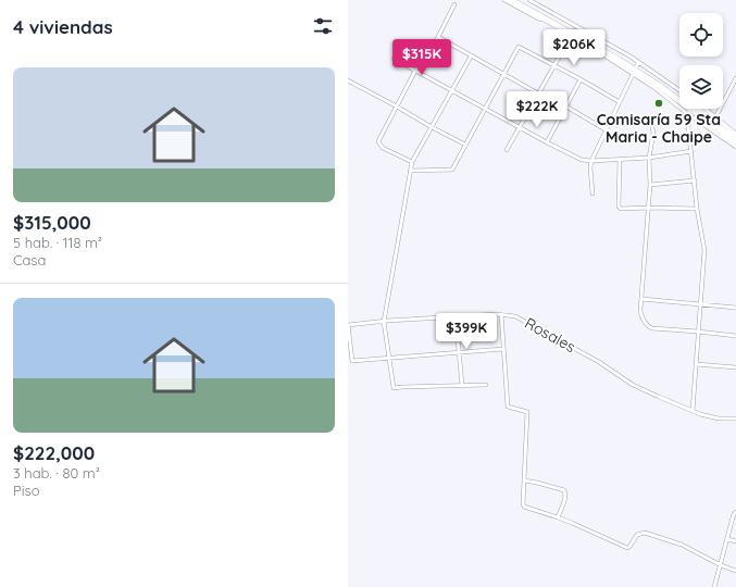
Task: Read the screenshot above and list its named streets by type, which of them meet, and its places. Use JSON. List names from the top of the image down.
{
  "streets": {
    "street": ["Rosales"]
  },
  "places": ["Comisaría 59 Sta Maria - Chaipe"],
  "page": {
    "heading": "4 viviendas",
    "price": [
      "$206K",
      "$315K",
      "$222K",
      "$399K"
    ],
    "list": [
      {
        "name": "$315,000",
        "note": "5 hab. · 118 m² · Casa"
      },
      {
        "name": "$222,000",
        "note": "3 hab. · 80 m² · Piso"
      }
    ]
  }
}
